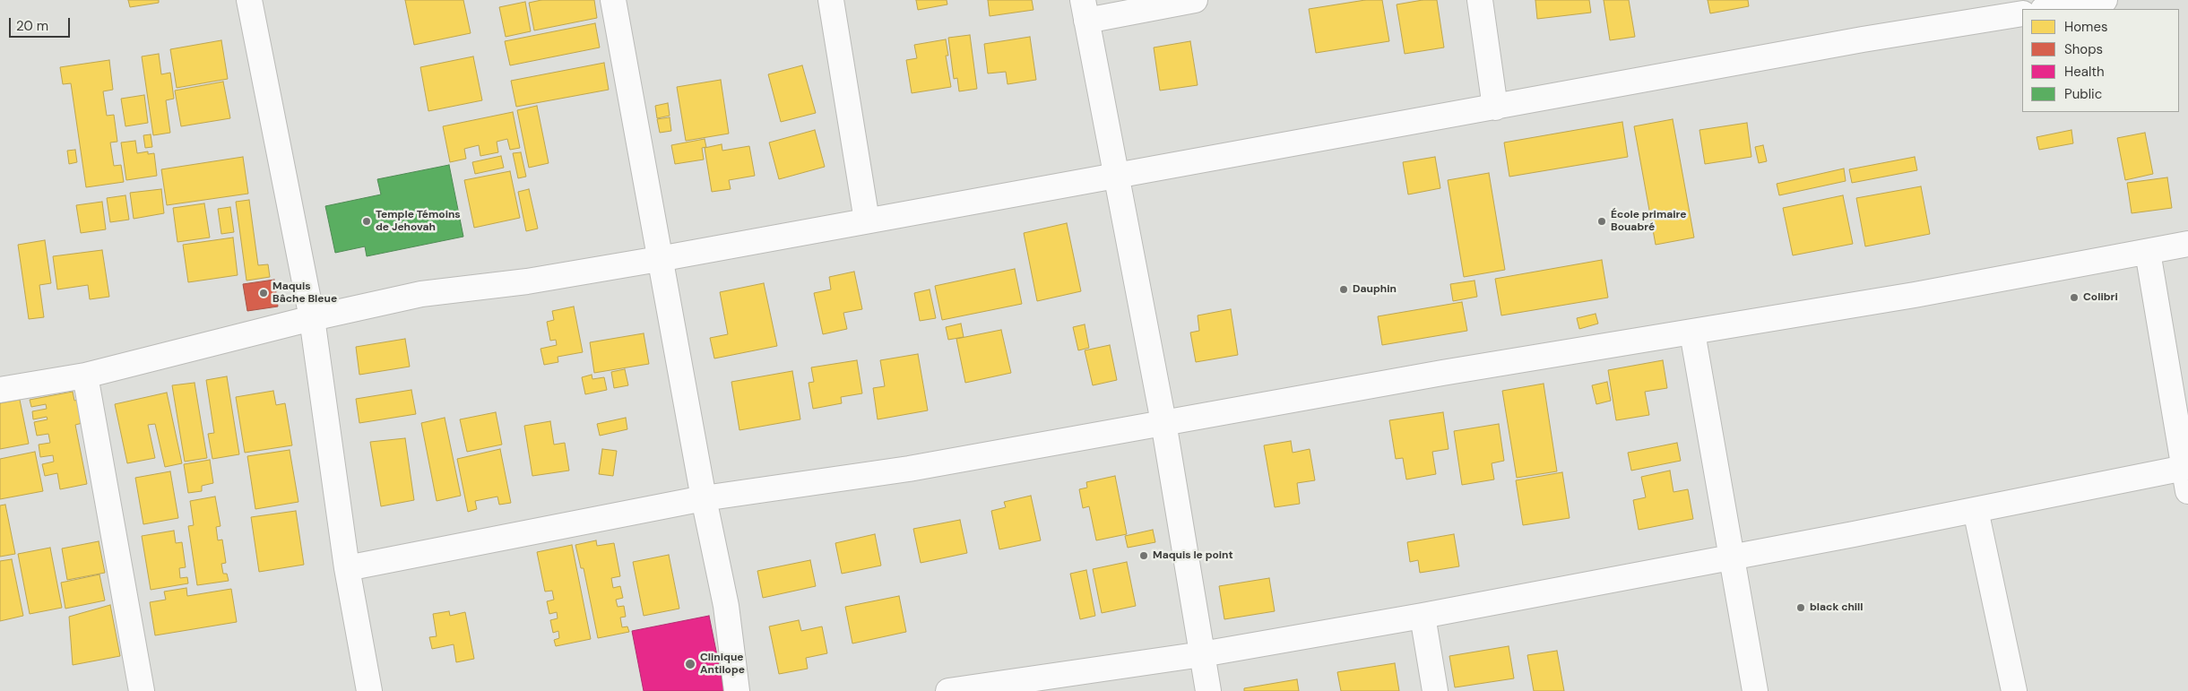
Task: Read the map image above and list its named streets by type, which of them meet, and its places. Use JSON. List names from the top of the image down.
{
  "places": [
    "Temple Témoins de Jehovah",
    "École primaire Bouabré",
    "Dauphin",
    "Maquis Bâche Bleue",
    "Colibri",
    "Maquis le point",
    "black chill",
    "Clinique Antilope"
  ],
  "legend": [
    "Homes",
    "Shops",
    "Health",
    "Public"
  ],
  "scale_bar": "20 m"
}
